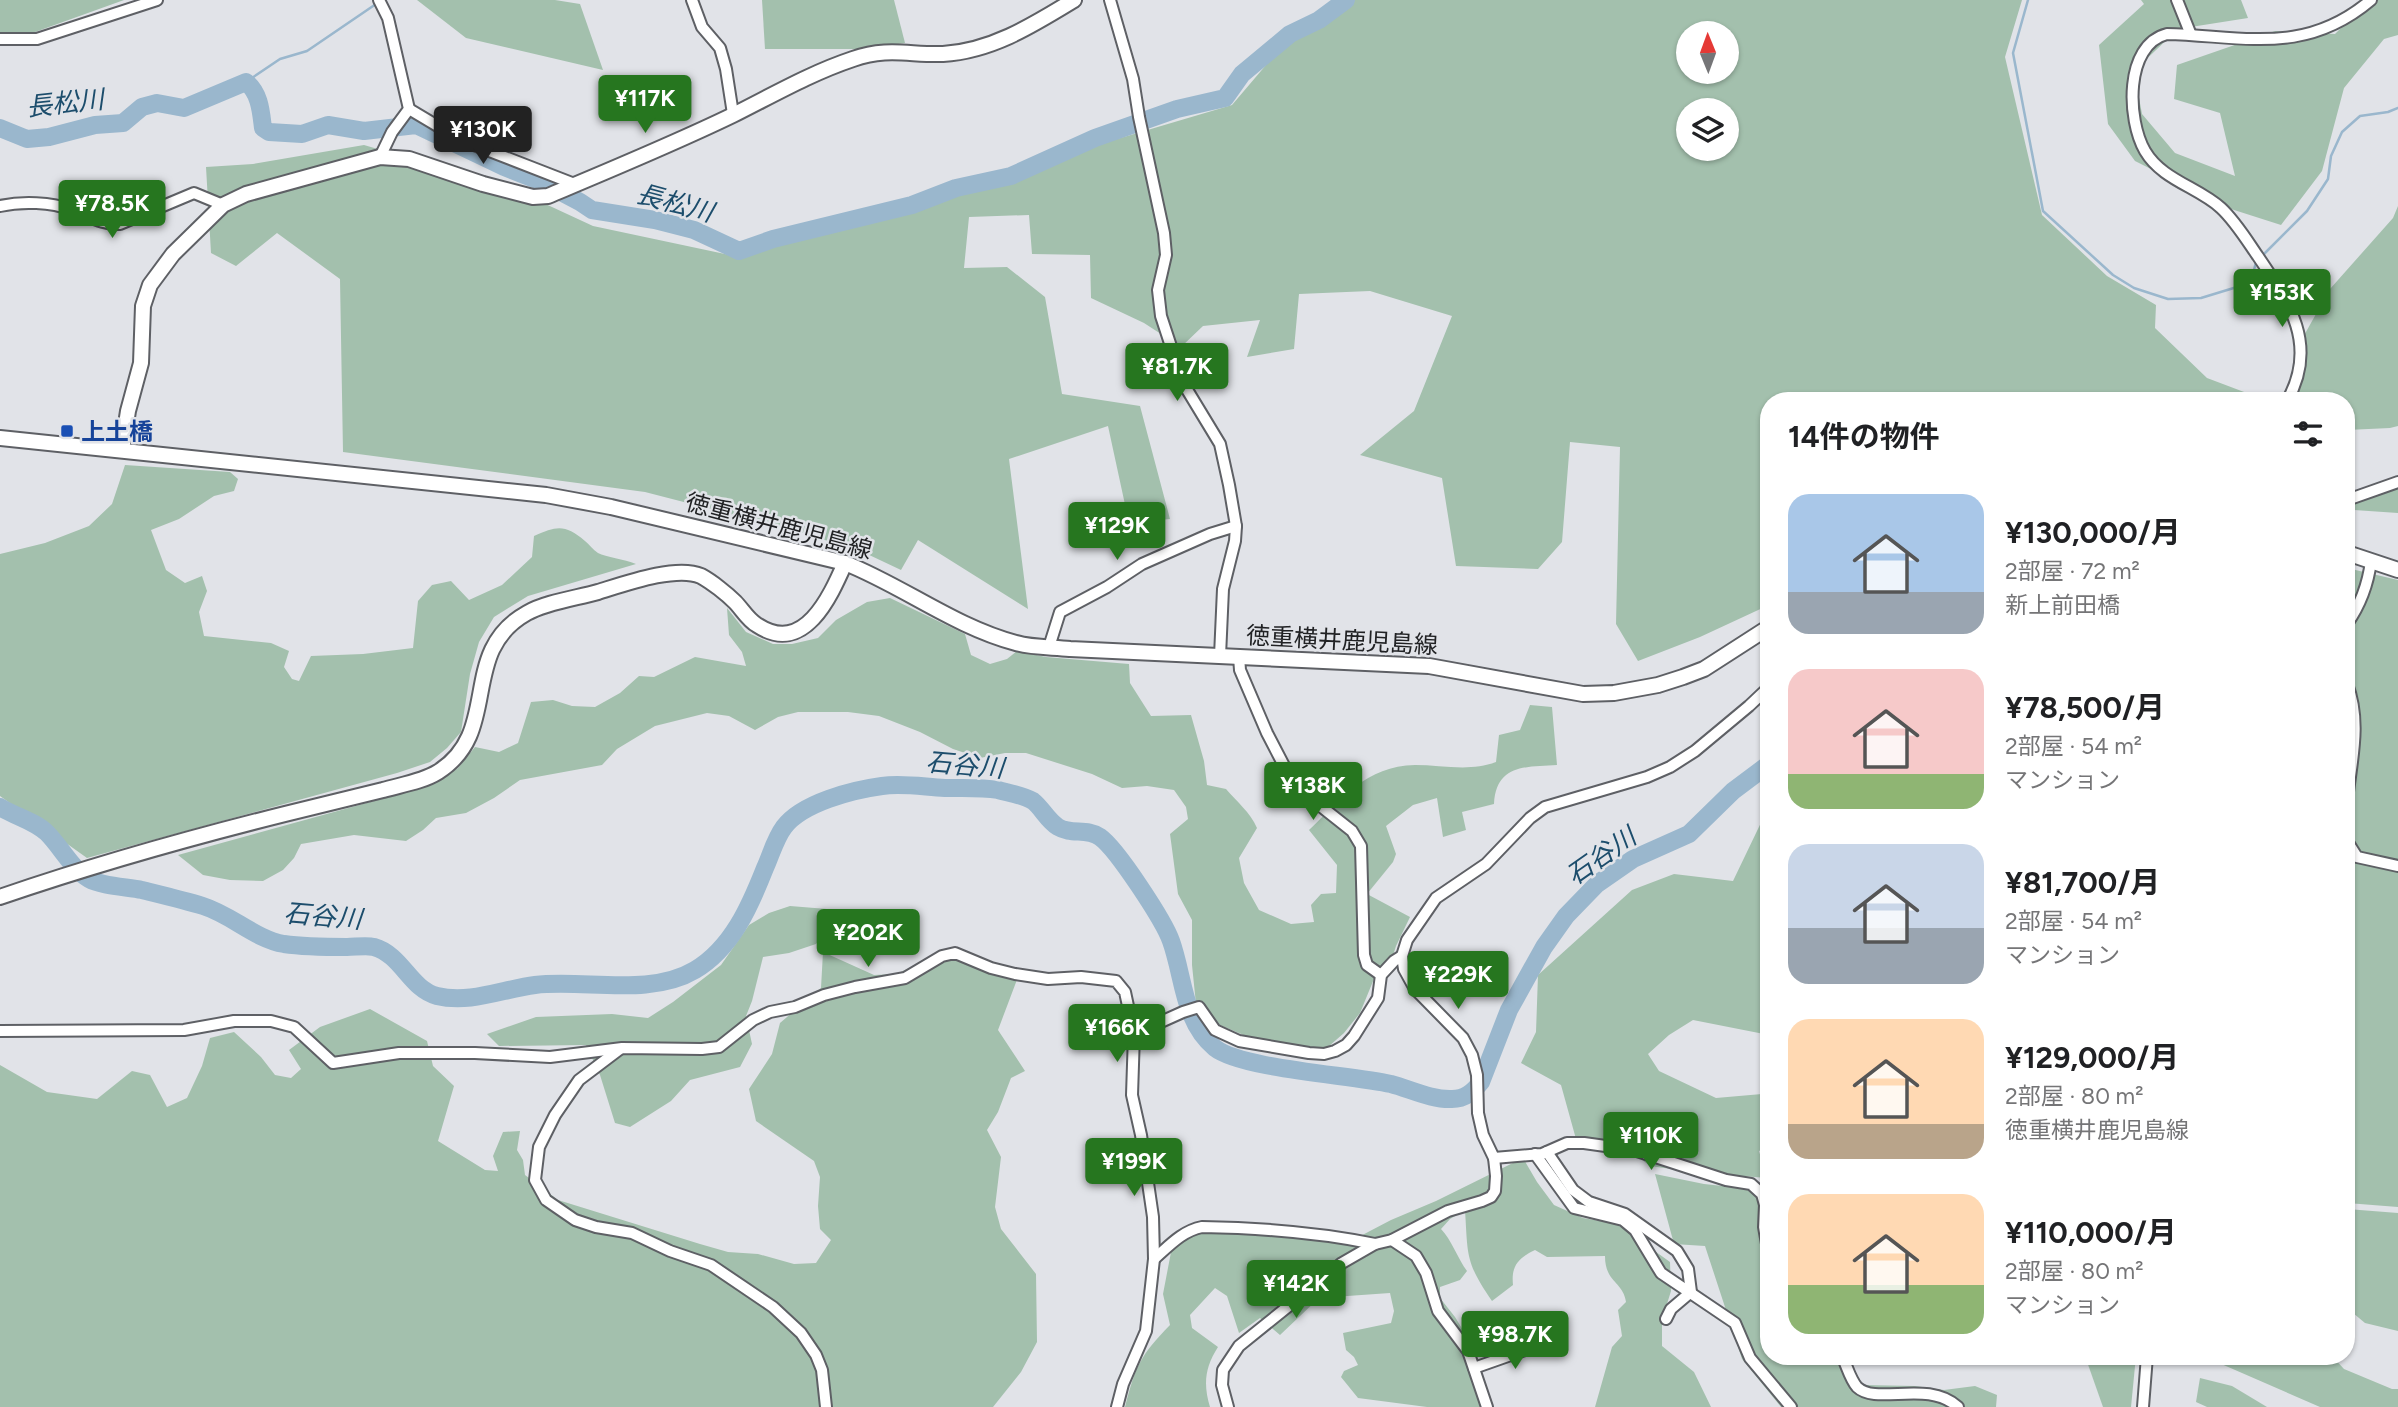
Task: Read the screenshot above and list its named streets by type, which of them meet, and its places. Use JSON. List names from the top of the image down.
{
  "streets": {
    "street": ["徳重横井鹿児島線"]
  },
  "water": ["長松川", "石谷川"],
  "places": {
    "transit": ["上土橋"]
  },
  "north": "top",
  "page": {
    "price": [
      "¥117K",
      "¥130K",
      "¥78.5K",
      "¥153K",
      "¥81.7K",
      "¥129K",
      "¥138K",
      "¥202K",
      "¥229K",
      "¥166K",
      "¥110K",
      "¥199K",
      "¥142K",
      "¥98.7K"
    ],
    "heading": "14件の物件",
    "list": [
      {
        "name": "¥130,000/月",
        "note": "2部屋 · 72 m² · 新上前田橋"
      },
      {
        "name": "¥78,500/月",
        "note": "2部屋 · 54 m² · マンション"
      },
      {
        "name": "¥81,700/月",
        "note": "2部屋 · 54 m² · マンション"
      },
      {
        "name": "¥129,000/月",
        "note": "2部屋 · 80 m² · 徳重横井鹿児島線"
      },
      {
        "name": "¥110,000/月",
        "note": "2部屋 · 80 m² · マンション"
      }
    ]
  }
}
